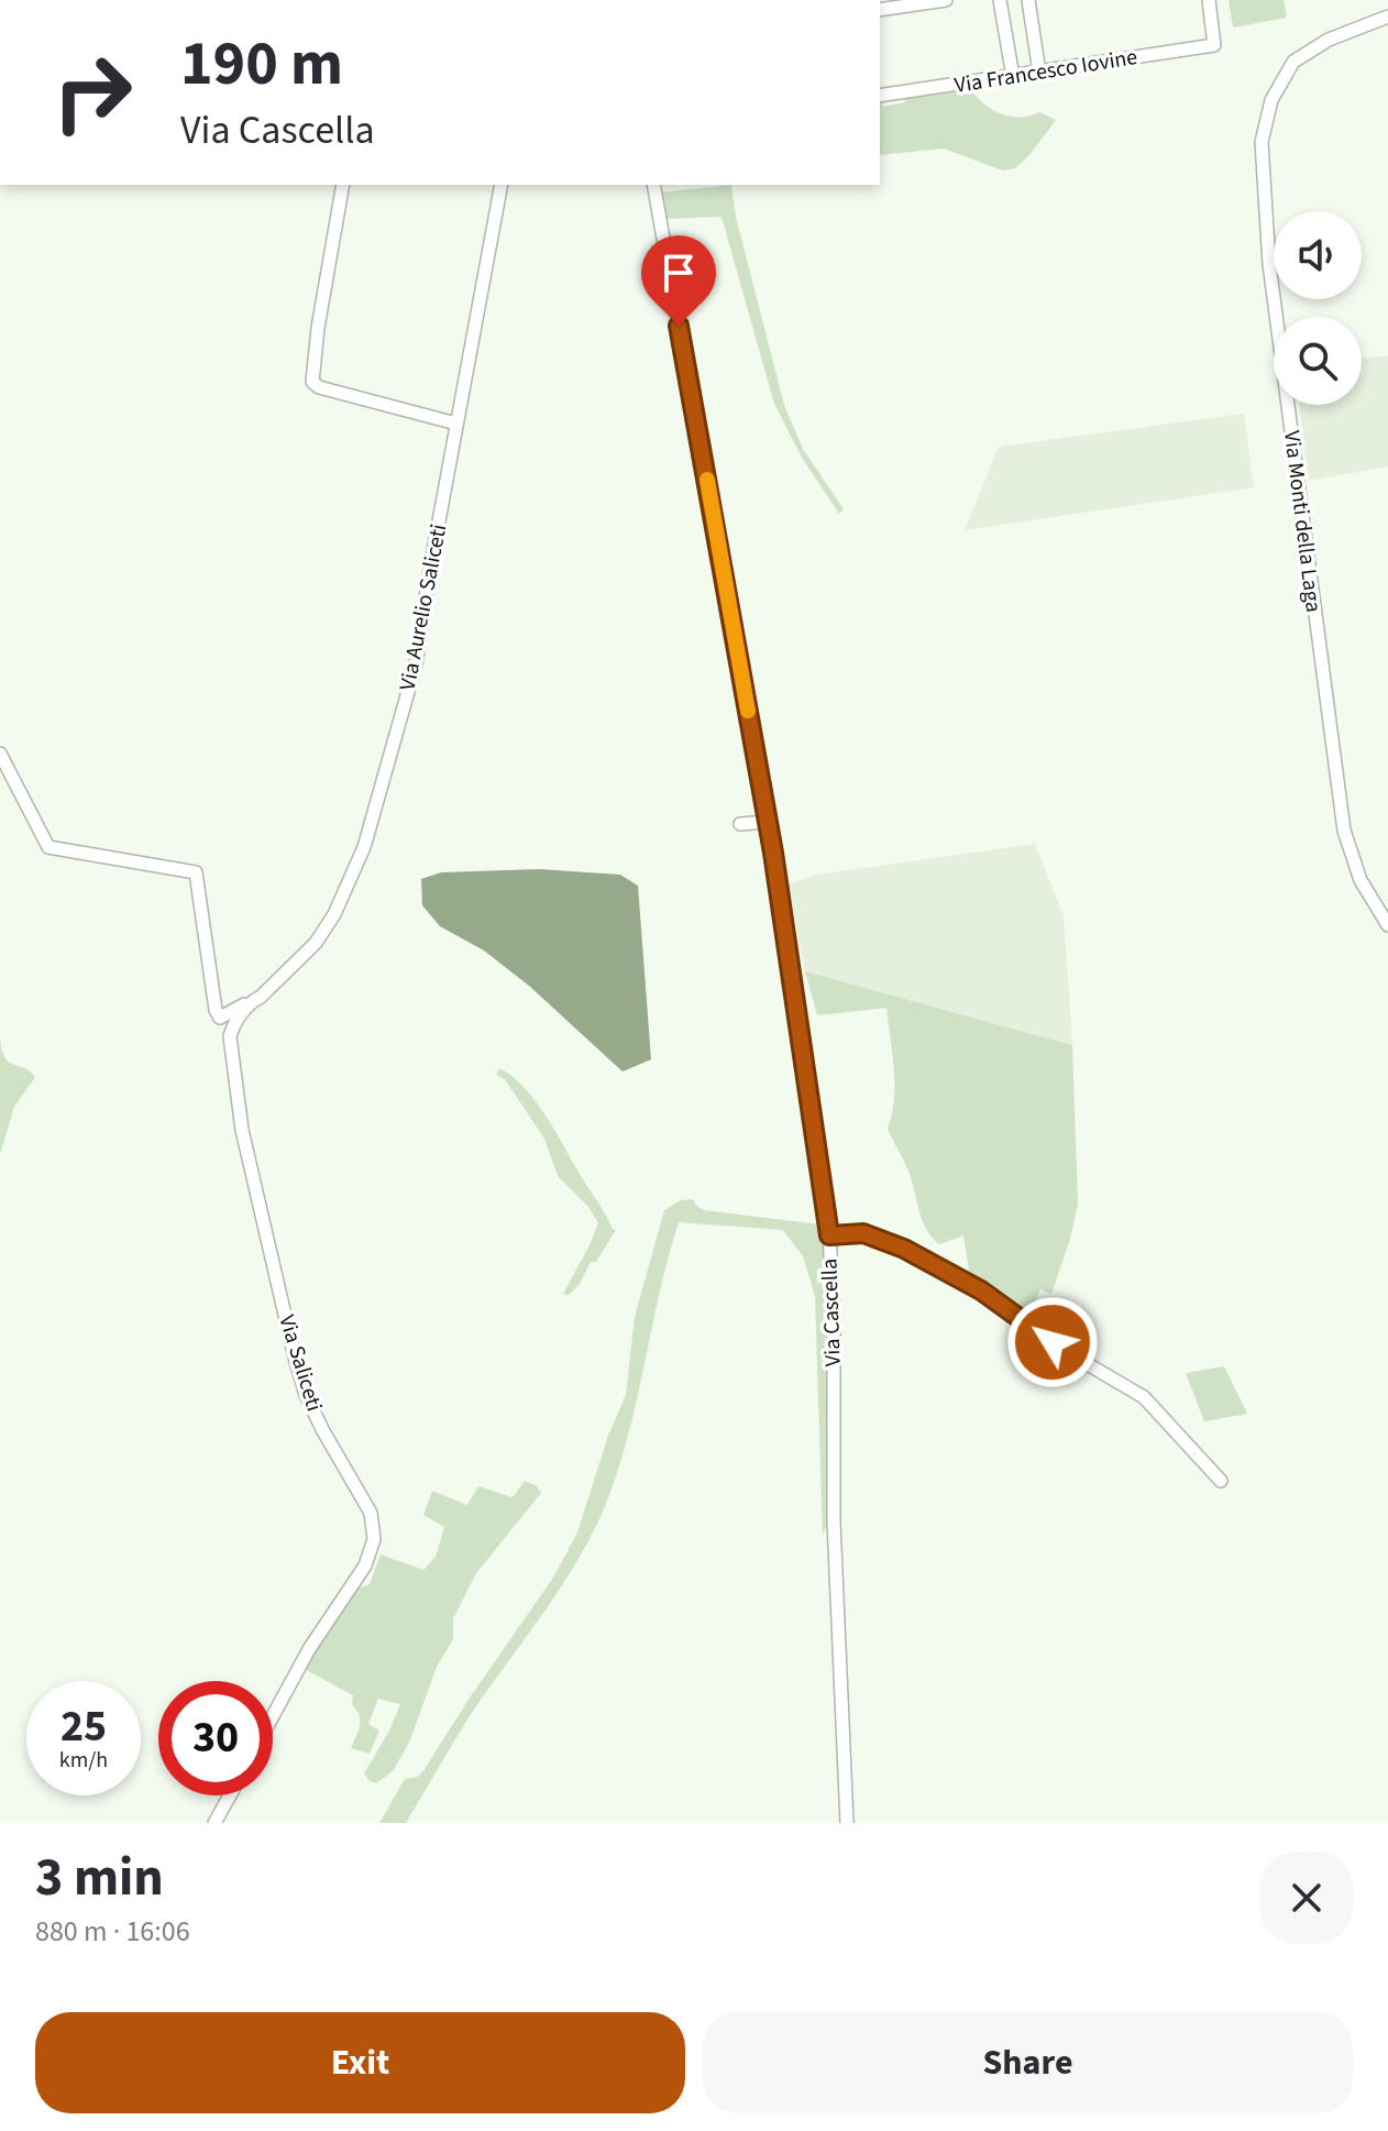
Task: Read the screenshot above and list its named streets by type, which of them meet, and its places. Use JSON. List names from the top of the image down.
{
  "streets": {
    "street": [
      "Via Francesco Iovine",
      "Via Monti della Laga",
      "Via Aurelio Saliceti",
      "Via Cascella",
      "Via Saliceti"
    ]
  },
  "crossings": [
    ["Via Aurelio Saliceti", "Via Saliceti"]
  ],
  "page": {
    "turn": ["190 m", "Via Cascella"],
    "speed": "25 km/h",
    "limit": "30",
    "heading": ["3 min", "880 m · 16:06"],
    "buttons": ["Exit", "Share"]
  }
}
